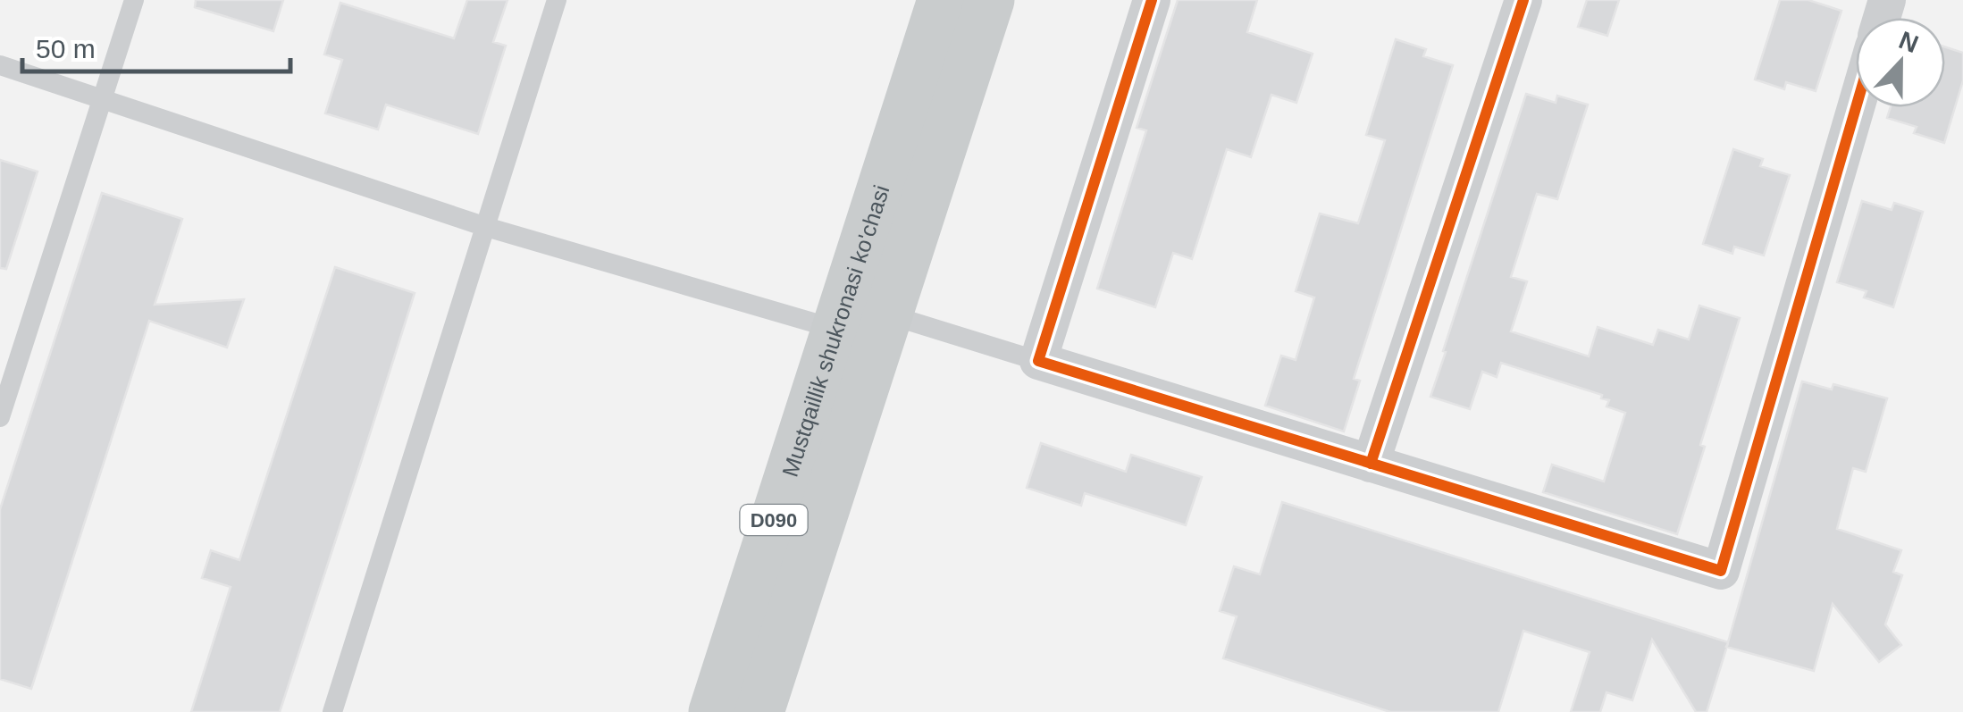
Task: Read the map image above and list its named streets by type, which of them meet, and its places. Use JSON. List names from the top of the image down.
{
  "streets": {
    "main road": ["Mustqaillik shukronasi ko'chasi", "D090"]
  },
  "scale_bar": "50 m",
  "north": "top"
}
